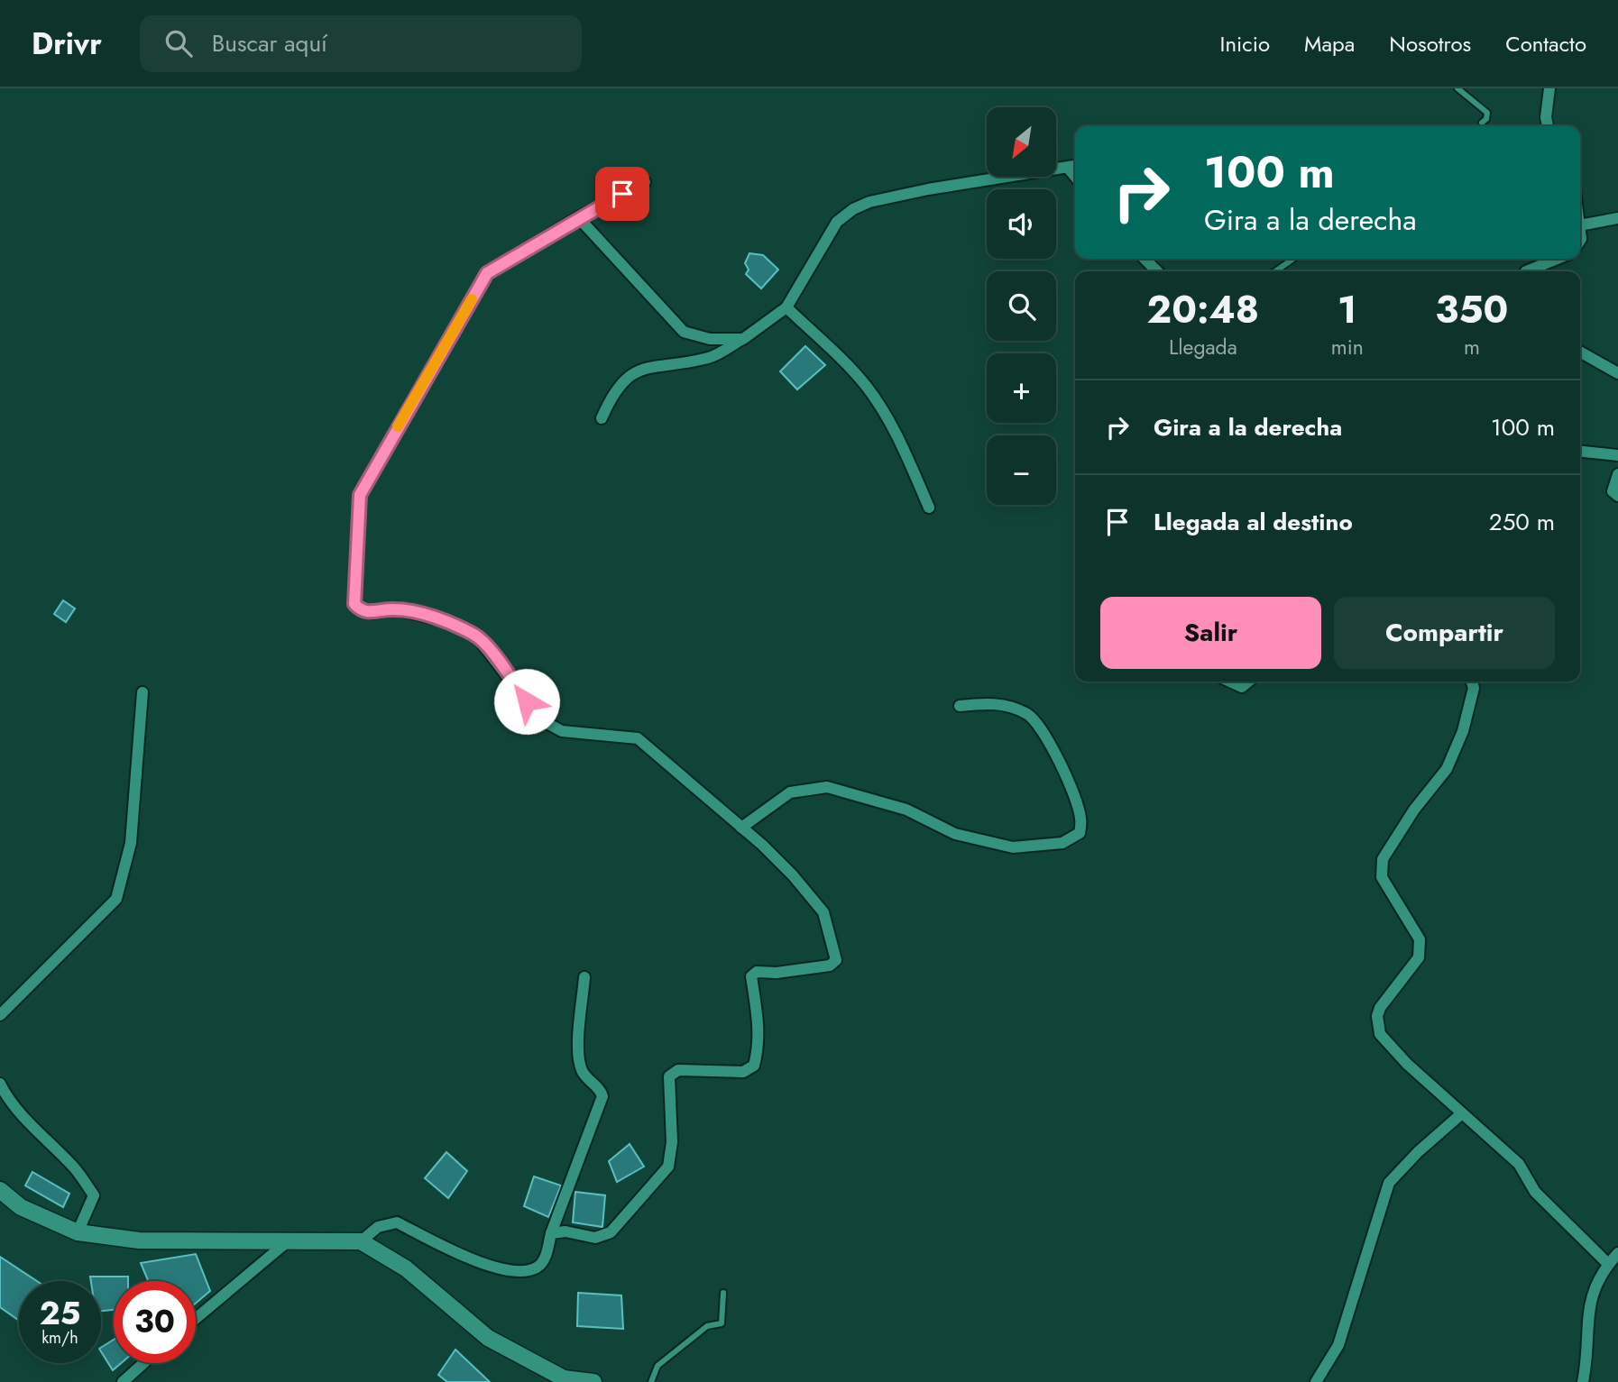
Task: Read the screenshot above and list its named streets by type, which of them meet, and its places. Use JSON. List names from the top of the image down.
{
  "north": "bottom left",
  "page": {
    "header": "Drivr",
    "search": "Buscar aquí",
    "nav": [
      "Inicio",
      "Mapa",
      "Nosotros",
      "Contacto"
    ],
    "map_buttons": ["+", "−"],
    "turn": ["100 m", "Gira a la derecha"],
    "eta": [
      "20:48",
      "Llegada",
      "1",
      "min",
      "350",
      "m"
    ],
    "list": [
      {
        "name": "Gira a la derecha",
        "value": "100 m"
      },
      {
        "name": "Llegada al destino",
        "value": "250 m"
      }
    ],
    "buttons": ["Salir", "Compartir"],
    "speed": "25 km/h",
    "limit": "30"
  }
}
